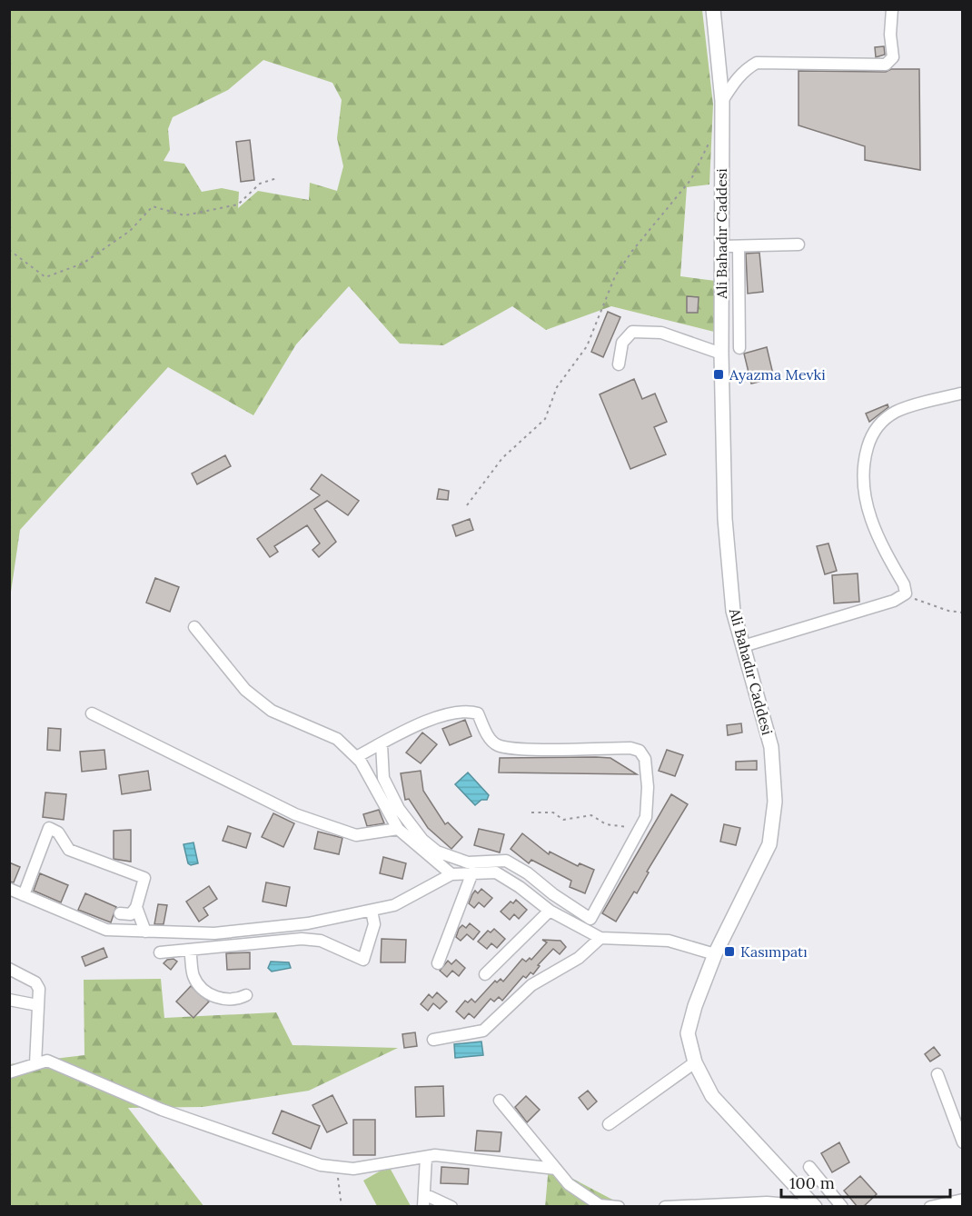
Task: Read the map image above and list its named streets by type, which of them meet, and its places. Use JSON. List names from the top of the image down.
{
  "streets": {
    "main road": ["Ali Bahadır Caddesi"]
  },
  "places": {
    "transit": ["Ayazma Mevki", "Kasımpatı"]
  },
  "scale_bar": "100 m"
}
